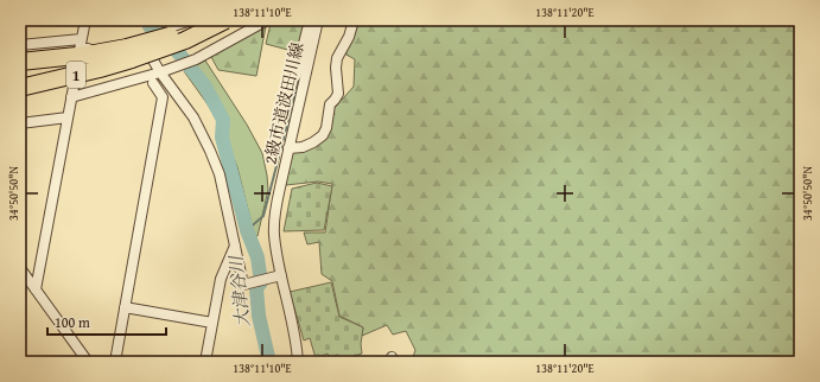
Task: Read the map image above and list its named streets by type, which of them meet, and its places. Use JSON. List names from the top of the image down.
{
  "streets": {
    "highway": ["1"],
    "street": ["2級市道波田川線"]
  },
  "water": ["大津谷川"],
  "scale_bar": "100 m",
  "coordinates": ["138°11'10\"E", "138°11'20\"E", "34°50'50\"N"]
}
